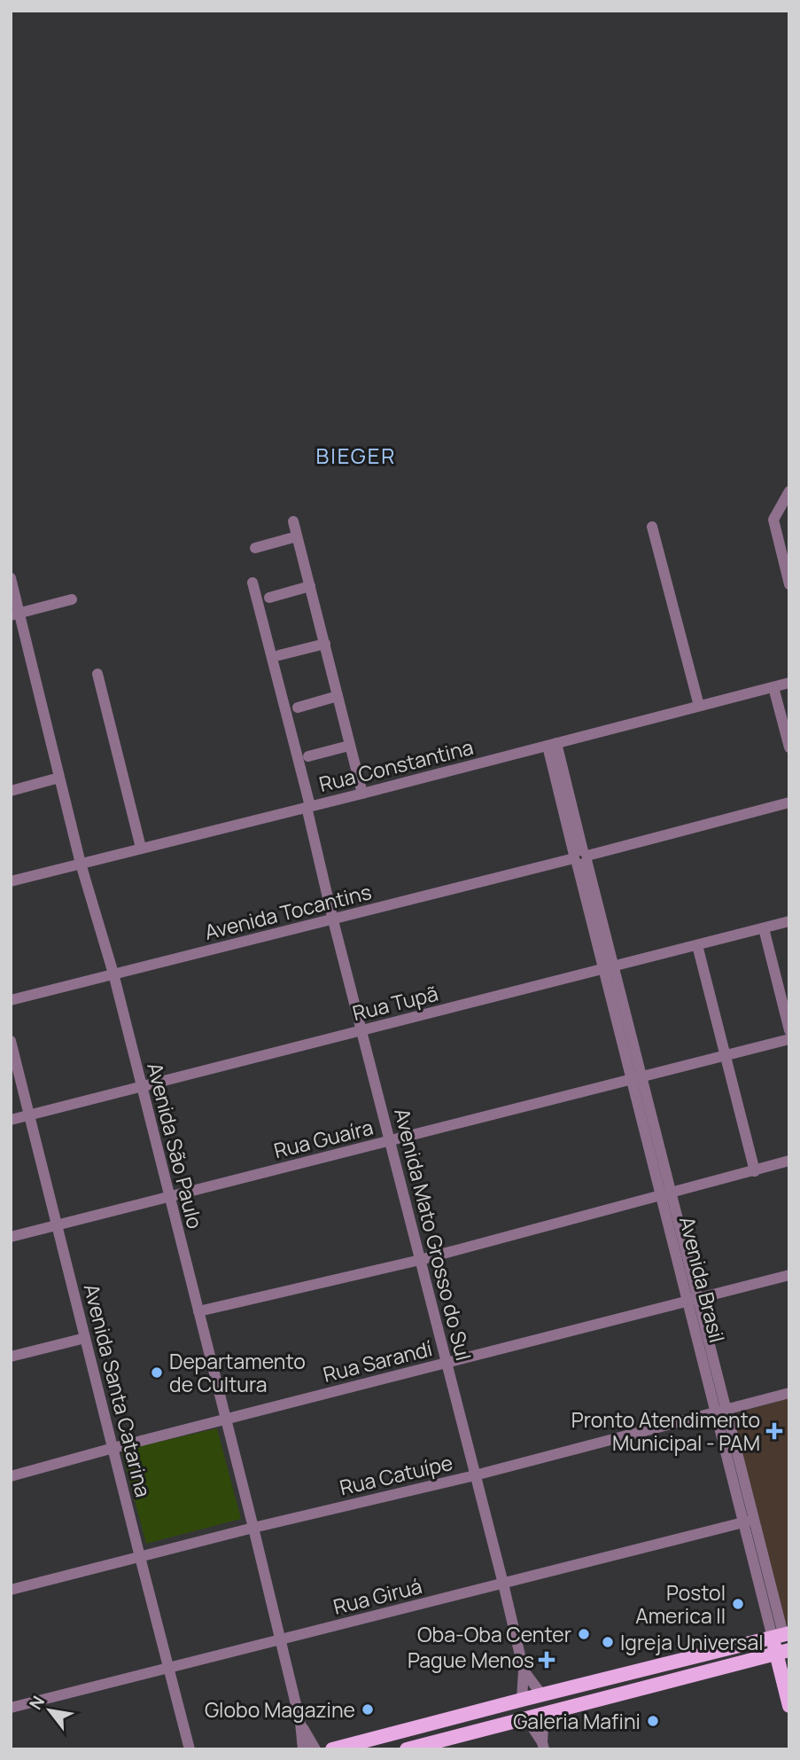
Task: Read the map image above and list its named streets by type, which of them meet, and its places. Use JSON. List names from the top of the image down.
{
  "streets": {
    "main road": ["Avenida Brasil"],
    "street": [
      "Rua Constantina",
      "Avenida Tocantins",
      "Rua Tupã",
      "Rua Guaíra",
      "Avenida São Paulo",
      "Avenida Mato Grosso do Sul",
      "Rua Sarandí",
      "Avenida Santa Catarina",
      "Rua Catuípe",
      "Rua Giruá"
    ]
  },
  "crossings": [
    ["Rua Constantina", "Avenida São Paulo"],
    ["Rua Constantina", "Avenida Mato Grosso do Sul"],
    ["Rua Constantina", "Avenida Brasil"],
    ["Avenida Tocantins", "Avenida São Paulo"],
    ["Avenida Tocantins", "Avenida Mato Grosso do Sul"],
    ["Avenida Tocantins", "Avenida Brasil"],
    ["Rua Tupã", "Avenida São Paulo"],
    ["Rua Tupã", "Avenida Mato Grosso do Sul"],
    ["Rua Tupã", "Avenida Brasil"],
    ["Rua Tupã", "Avenida Santa Catarina"],
    ["Rua Guaíra", "Avenida São Paulo"],
    ["Rua Guaíra", "Avenida Mato Grosso do Sul"],
    ["Rua Guaíra", "Avenida Brasil"],
    ["Rua Guaíra", "Avenida Santa Catarina"],
    ["Avenida São Paulo", "Rua Sarandí"],
    ["Avenida São Paulo", "Rua Catuípe"],
    ["Avenida São Paulo", "Rua Giruá"],
    ["Avenida Mato Grosso do Sul", "Rua Sarandí"],
    ["Avenida Mato Grosso do Sul", "Rua Catuípe"],
    ["Avenida Mato Grosso do Sul", "Rua Giruá"],
    ["Avenida Brasil", "Rua Sarandí"],
    ["Avenida Brasil", "Rua Catuípe"],
    ["Avenida Brasil", "Rua Giruá"],
    ["Rua Sarandí", "Avenida Santa Catarina"],
    ["Avenida Santa Catarina", "Rua Catuípe"],
    ["Avenida Santa Catarina", "Rua Giruá"]
  ],
  "districts": ["BIEGER"],
  "places": {
    "other": [
      "Departamento de Cultura",
      "Postol America II",
      "Oba-Oba Center",
      "Igreja Universal",
      "Globo Magazine",
      "Galeria Mafini"
    ],
    "health": ["Pronto Atendimento Municipal - PAM", "Pague Menos"]
  },
  "north": "top left"
}
